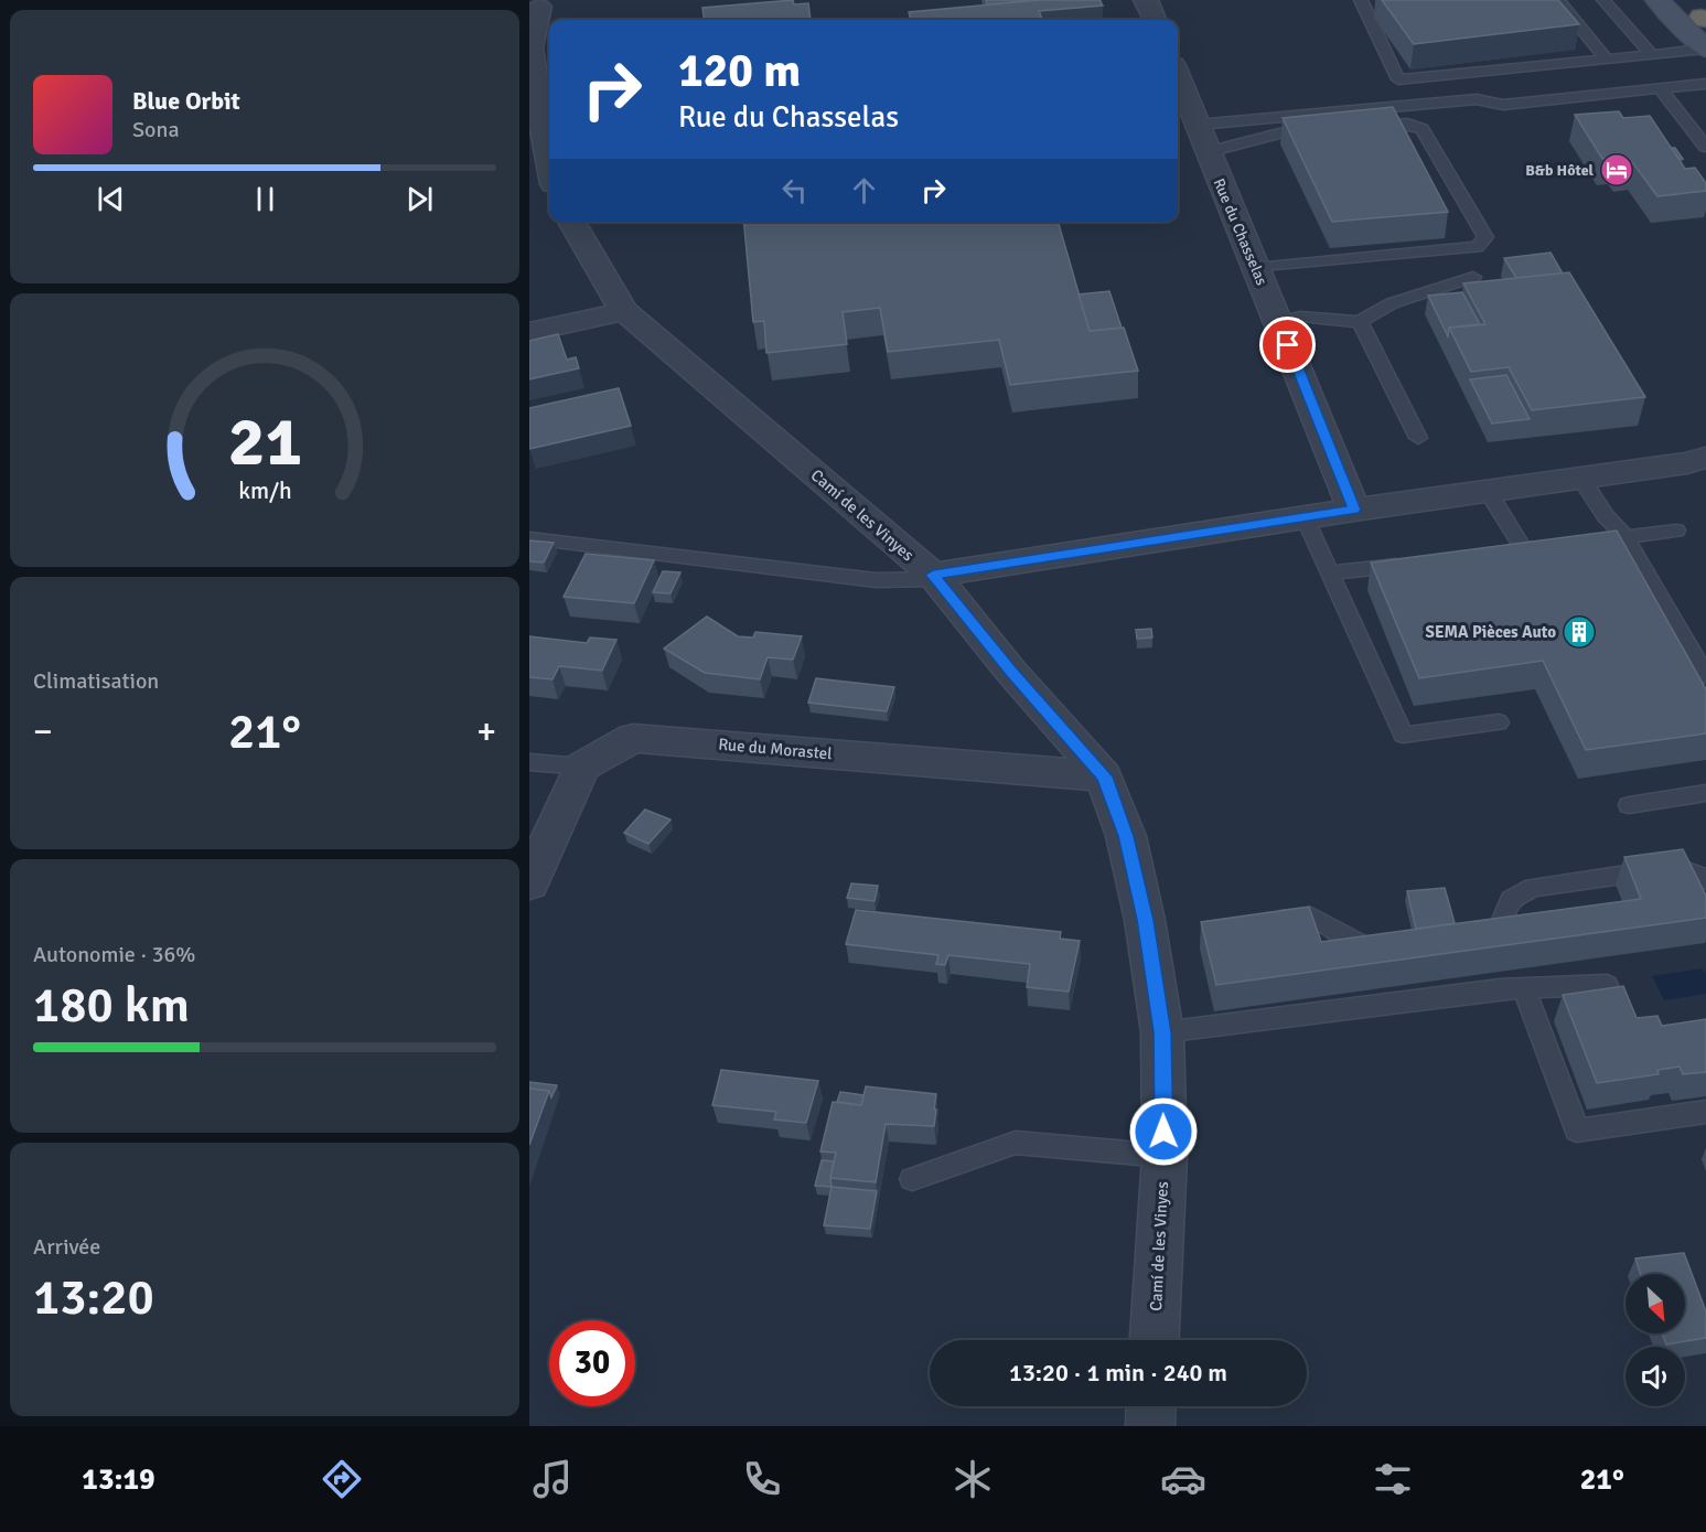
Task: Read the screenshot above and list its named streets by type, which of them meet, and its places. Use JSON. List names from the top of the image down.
{
  "streets": {
    "street": ["Rue du Chasselas", "Camí de les Vinyes", "Rue du Morastel"]
  },
  "crossings": [
    ["Camí de les Vinyes", "Rue du Morastel"]
  ],
  "places": {
    "hotel": ["B&b Hôtel"],
    "building": ["SEMA Pièces Auto"]
  },
  "north": "bottom right",
  "page": {
    "turn": ["120 m", "Rue du Chasselas"],
    "song": ["Blue Orbit", "Sona"],
    "tile": [
      "Climatisation",
      ["Autonomie · 36%", "180 km"],
      ["Arrivée", "13:20"]
    ],
    "heat": ["−", "21°", "+"],
    "limit": "30",
    "trip": "13:20 · 1 min · 240 m",
    "tabs": ["13:19", "21°"],
    "gauge": ["21", "km/h"]
  }
}
